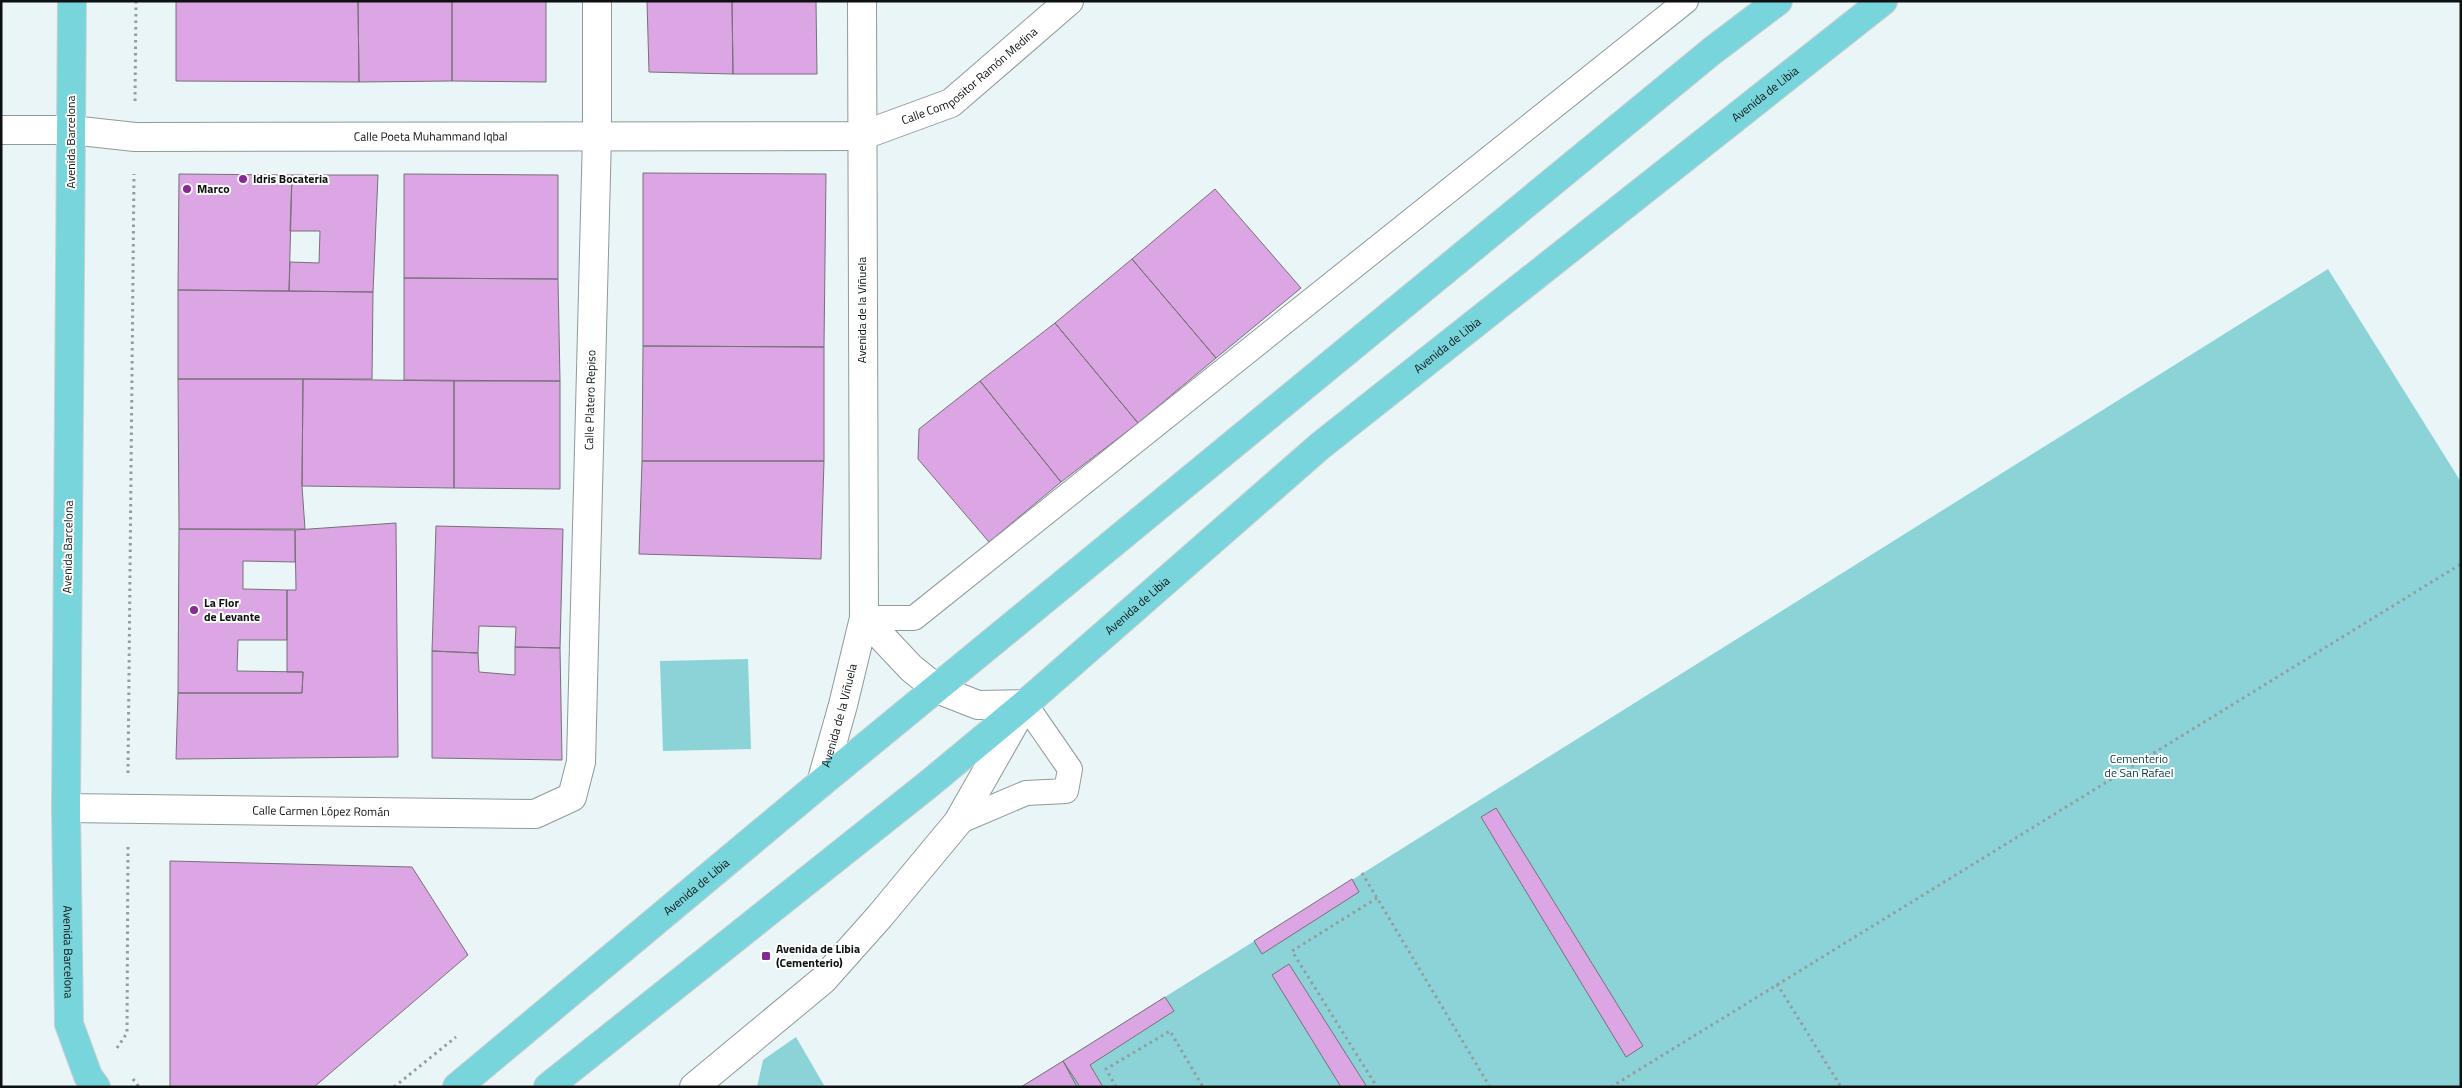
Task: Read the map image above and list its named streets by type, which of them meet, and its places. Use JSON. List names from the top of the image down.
{
  "streets": {
    "main road": ["Avenida de Libia", "Avenida Barcelona"],
    "street": [
      "Calle Compositor Ramón Medina",
      "Calle Poeta Muhammand Iqbal",
      "Avenida de la Viñuela",
      "Calle Platero Repiso",
      "Calle Carmen López Román"
    ]
  },
  "crossings": [
    ["Calle Compositor Ramón Medina", "Calle Poeta Muhammand Iqbal"],
    ["Calle Compositor Ramón Medina", "Avenida de la Viñuela"],
    ["Avenida de Libia", "Avenida de la Viñuela"],
    ["Calle Poeta Muhammand Iqbal", "Avenida Barcelona"],
    ["Calle Poeta Muhammand Iqbal", "Avenida de la Viñuela"],
    ["Calle Poeta Muhammand Iqbal", "Calle Platero Repiso"],
    ["Avenida Barcelona", "Calle Carmen López Román"],
    ["Calle Platero Repiso", "Calle Carmen López Román"]
  ],
  "parks": ["Cementerio de San Rafael"],
  "places": {
    "other": ["Idris Bocateria", "Marco", "La Flor de Levante"],
    "transit": ["Avenida de Libia (Cementerio)"]
  }
}
